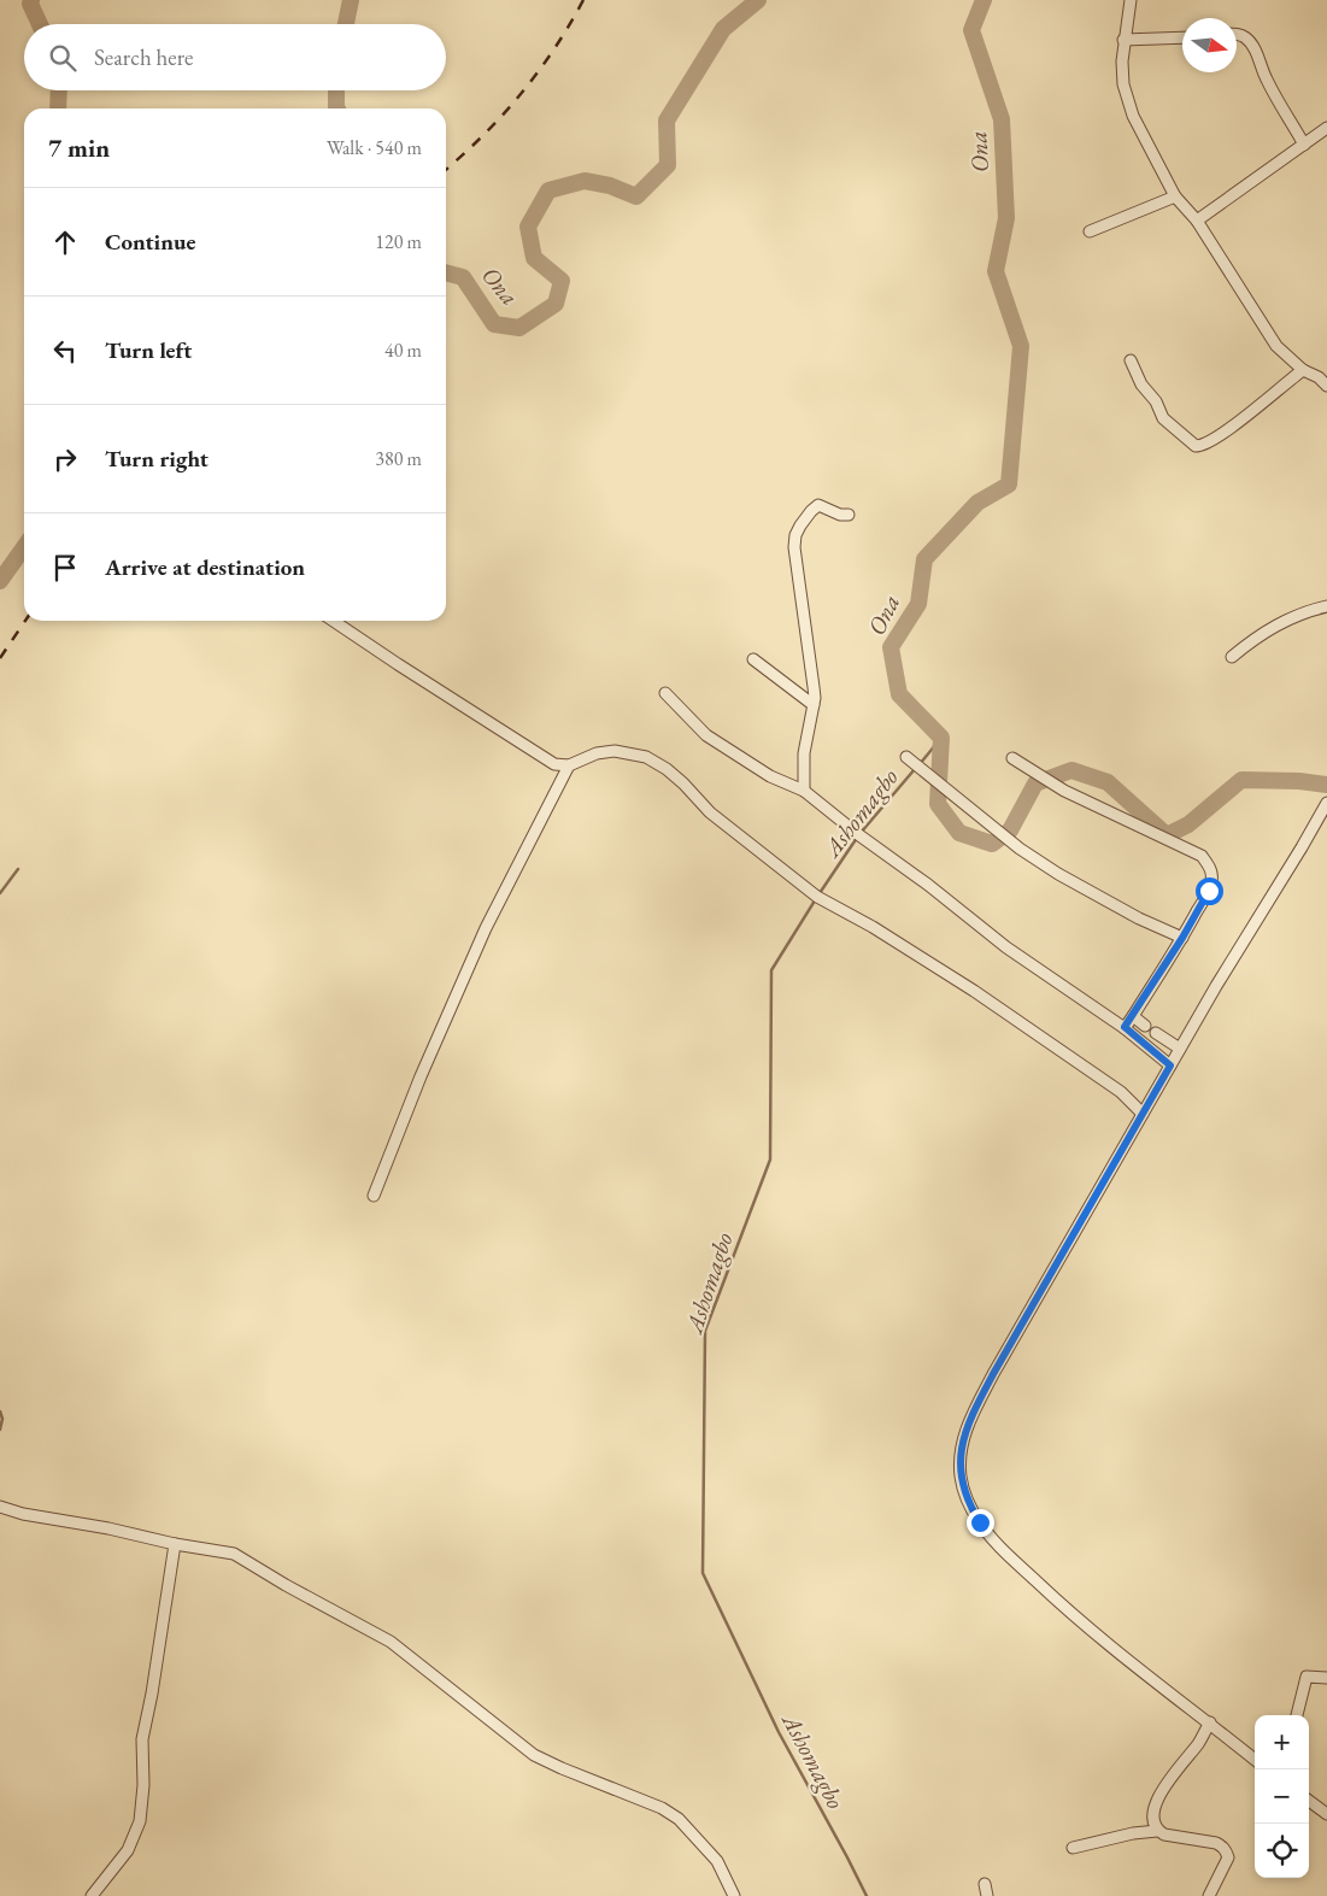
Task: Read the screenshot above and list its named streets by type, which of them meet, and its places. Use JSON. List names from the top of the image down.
{
  "water": ["Ona", "Ashomagbo"],
  "north": "right",
  "page": {
    "search": "Search here",
    "heading": ["7 min", "Walk · 540 m"],
    "list": [
      ["Continue", "120 m"],
      ["Turn left", "40 m"],
      ["Turn right", "380 m"],
      "Arrive at destination"
    ],
    "map_buttons": ["+", "−"]
  }
}
